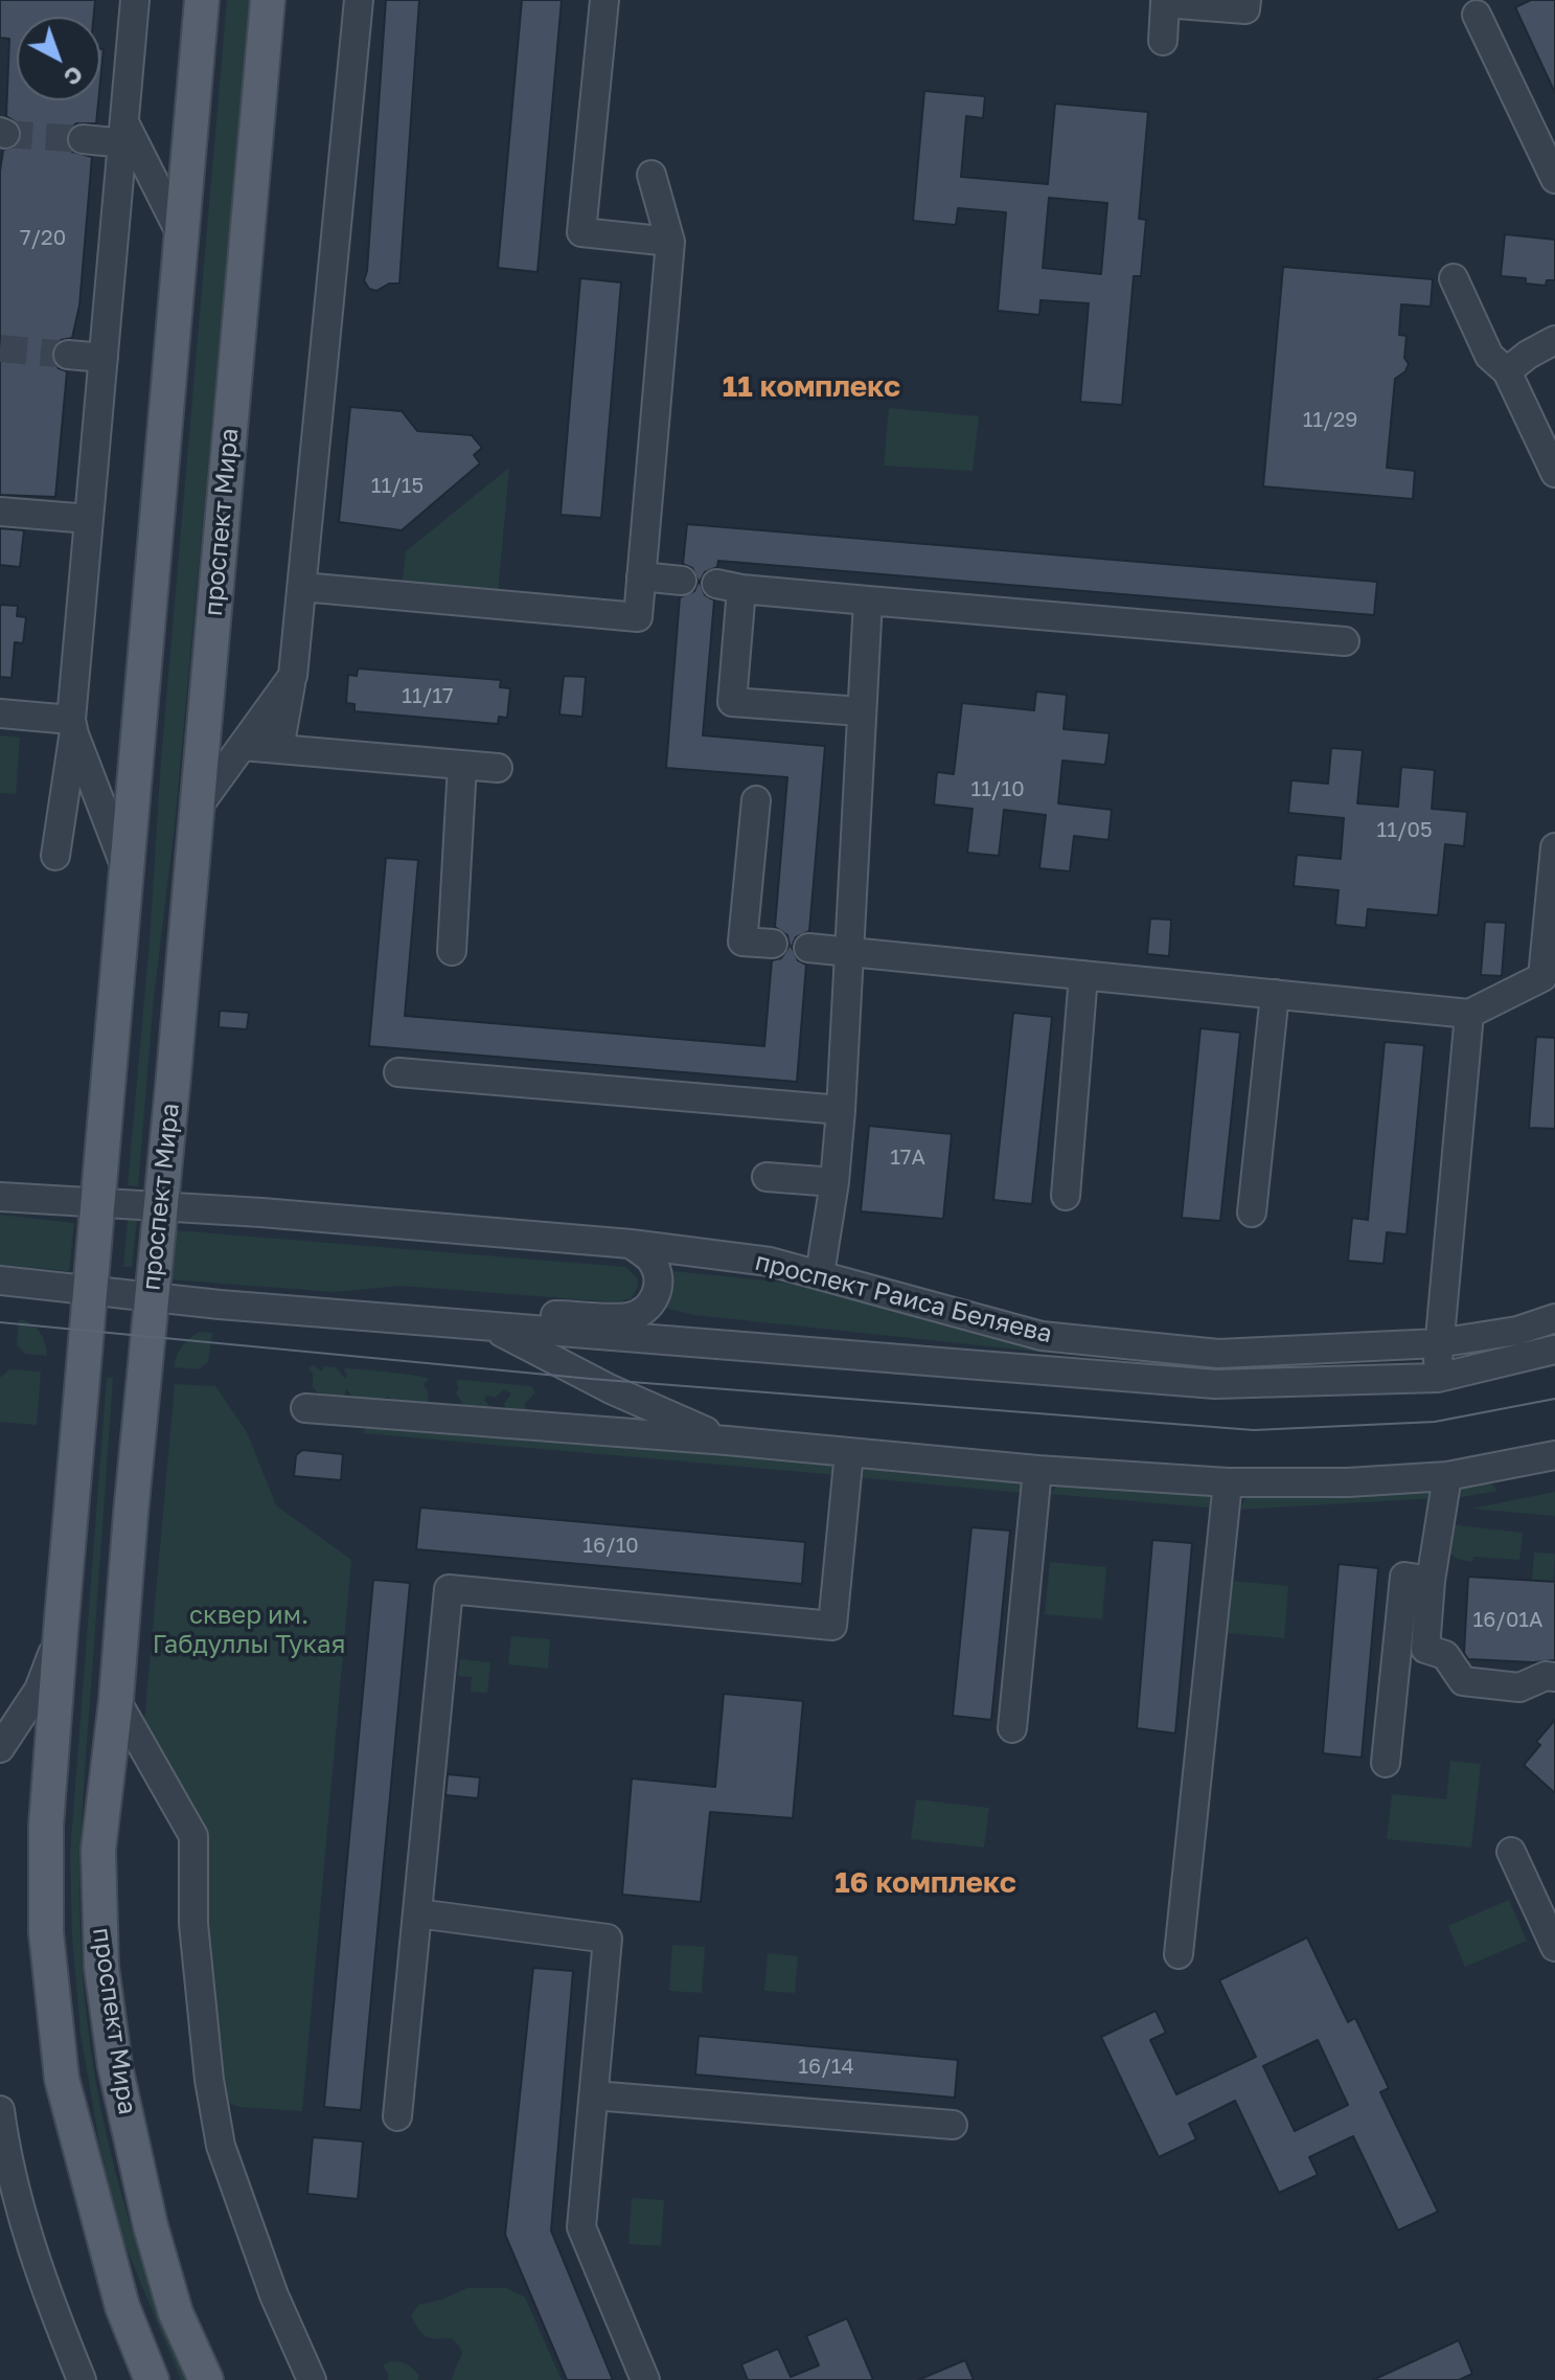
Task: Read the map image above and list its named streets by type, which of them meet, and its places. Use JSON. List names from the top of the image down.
{
  "streets": {
    "main road": ["проспект Мира"],
    "street": ["проспект Раиса Беляева"]
  },
  "crossings": [
    ["проспект Мира", "проспект Раиса Беляева"]
  ],
  "districts": ["11 комплекс", "16 комплекс"],
  "parks": ["сквер им. Габдуллы Тукая"],
  "house_numbers": [
    "7/20",
    "11/29",
    "11/15",
    "11/17",
    "11/10",
    "11/05",
    "17А",
    "16/10",
    "16/01А",
    "16/14"
  ],
  "north": "bottom right"
}
